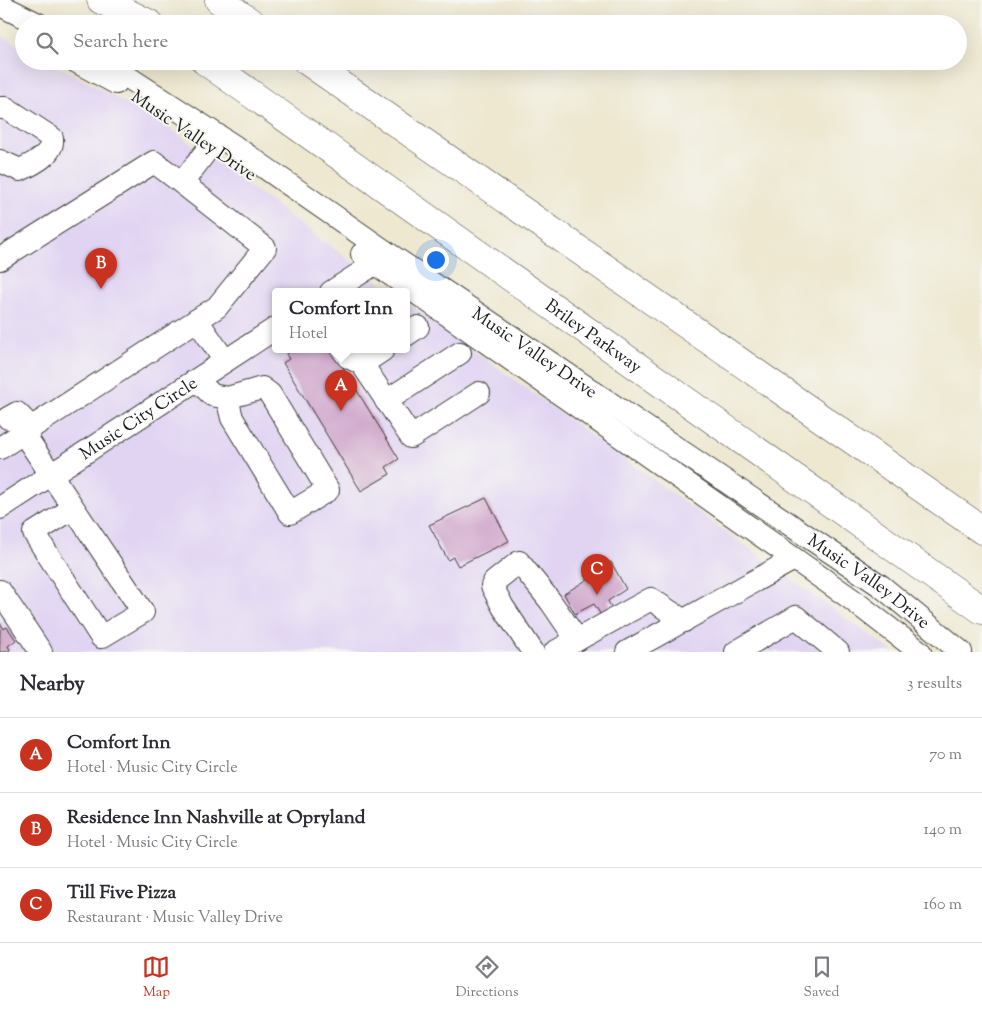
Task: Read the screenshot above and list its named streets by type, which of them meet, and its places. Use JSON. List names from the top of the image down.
{
  "streets": {
    "highway": ["Briley Parkway"],
    "street": ["Music Valley Drive", "Music City Circle"]
  },
  "page": {
    "search": "Search here",
    "pins": ["B", "A", "C"],
    "popup": ["Comfort Inn", "Hotel"],
    "heading": ["Nearby", "3 results"],
    "list": [
      {
        "mark": "A",
        "name": "Comfort Inn",
        "note": "Hotel · Music City Circle",
        "value": "70 m"
      },
      {
        "mark": "B",
        "name": "Residence Inn Nashville at Opryland",
        "note": "Hotel · Music City Circle",
        "value": "140 m"
      },
      {
        "mark": "C",
        "name": "Till Five Pizza",
        "note": "Restaurant · Music Valley Drive",
        "value": "160 m"
      }
    ],
    "nav": ["Map", "Directions", "Saved"]
  }
}
